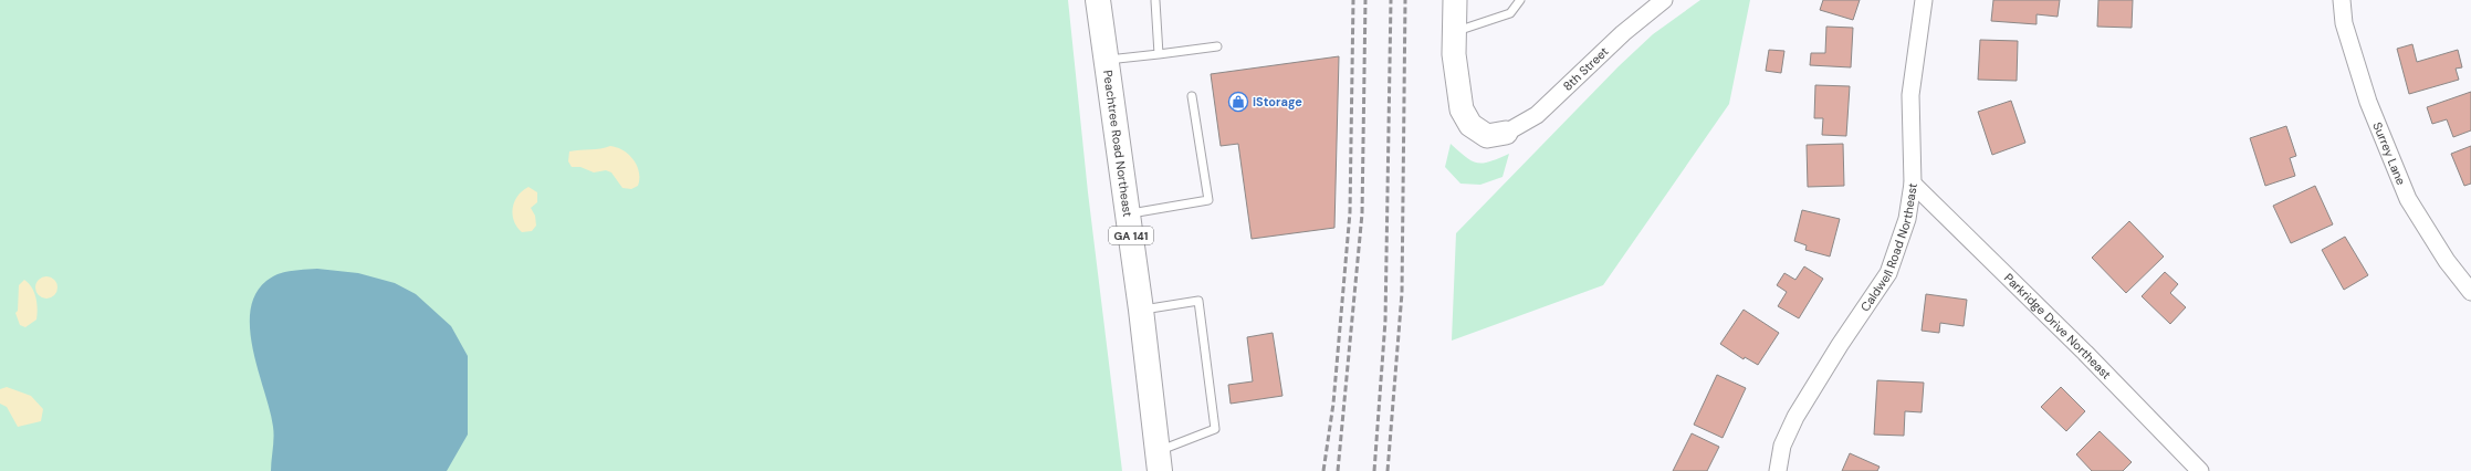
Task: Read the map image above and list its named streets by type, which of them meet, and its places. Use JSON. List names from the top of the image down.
{
  "streets": {
    "highway": ["Peachtree Road Northeast", "GA 141"],
    "street": [
      "8th Street",
      "Surrey Lane",
      "Caldwell Road Northeast",
      "Parkridge Drive Northeast"
    ]
  },
  "crossings": [
    ["Caldwell Road Northeast", "Parkridge Drive Northeast"]
  ],
  "places": {
    "shop": ["iStorage"]
  }
}
